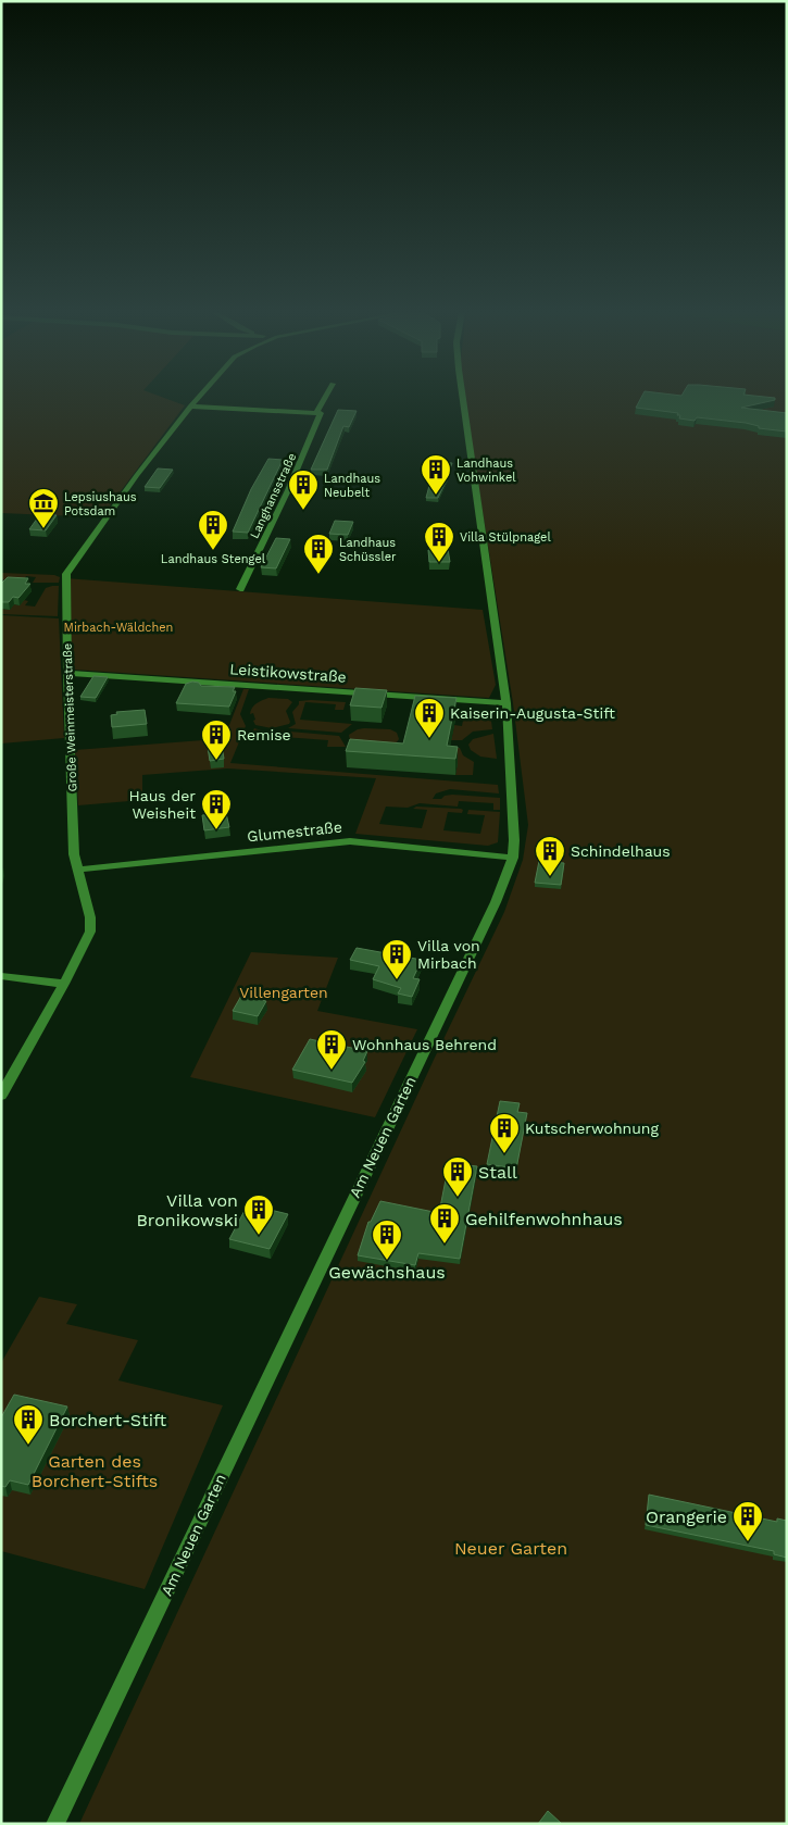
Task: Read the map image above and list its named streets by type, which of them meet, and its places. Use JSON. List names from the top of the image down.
{
  "streets": {
    "street": [
      "Langhansstraße",
      "Leistikowstraße",
      "Große Weinmeisterstraße",
      "Glumestraße",
      "Am Neuen Garten"
    ]
  },
  "crossings": [
    ["Leistikowstraße", "Große Weinmeisterstraße"],
    ["Leistikowstraße", "Am Neuen Garten"],
    ["Große Weinmeisterstraße", "Glumestraße"],
    ["Glumestraße", "Am Neuen Garten"]
  ],
  "parks": [
    "Mirbach-Wäldchen",
    "Villengarten",
    "Garten des Borchert-Stifts",
    "Neuer Garten"
  ],
  "places": {
    "building": [
      "Landhaus Vohwinkel",
      "Landhaus Neubelt",
      "Landhaus Stengel",
      "Villa Stülpnagel",
      "Landhaus Schüssler",
      "Kaiserin-Augusta-Stift",
      "Remise",
      "Haus der Weisheit",
      "Schindelhaus",
      "Villa von Mirbach",
      "Wohnhaus Behrend",
      "Kutscherwohnung",
      "Stall",
      "Villa von Bronikowski",
      "Gehilfenwohnhaus",
      "Gewächshaus",
      "Borchert-Stift",
      "Orangerie"
    ],
    "museum": ["Lepsiushaus Potsdam"]
  }
}
